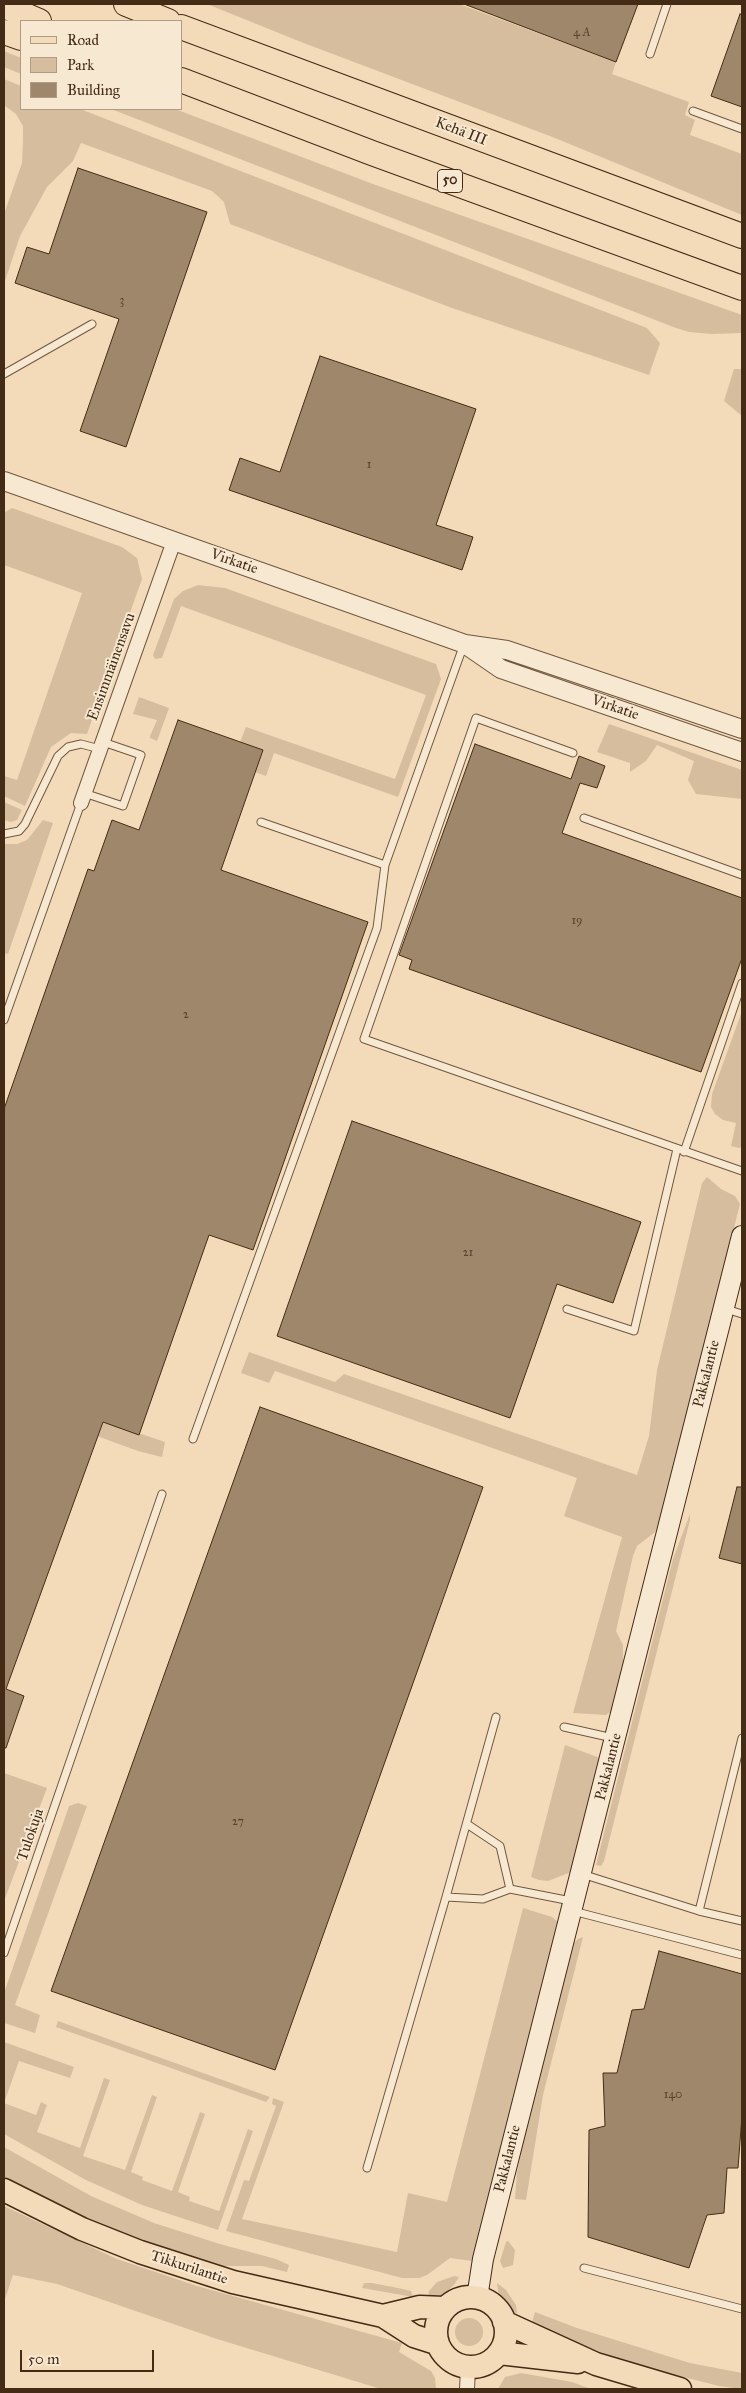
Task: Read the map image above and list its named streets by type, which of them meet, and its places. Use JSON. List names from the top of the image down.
{
  "streets": {
    "highway": ["Kehä III", "50"],
    "main road": ["Pakkalantie", "Tikkurilantie"],
    "street": ["Virkatie", "Ensimmäinensavu"],
    "lane": ["Tulokuja"]
  },
  "crossings": [
    ["Virkatie", "Ensimmäinensavu"],
    ["Pakkalantie", "Tikkurilantie"]
  ],
  "house_numbers": [
    "4 A",
    "3",
    "1",
    "19",
    "2",
    "21",
    "27",
    "140"
  ],
  "legend": ["Road", "Park", "Building"],
  "scale_bar": "50 m"
}
